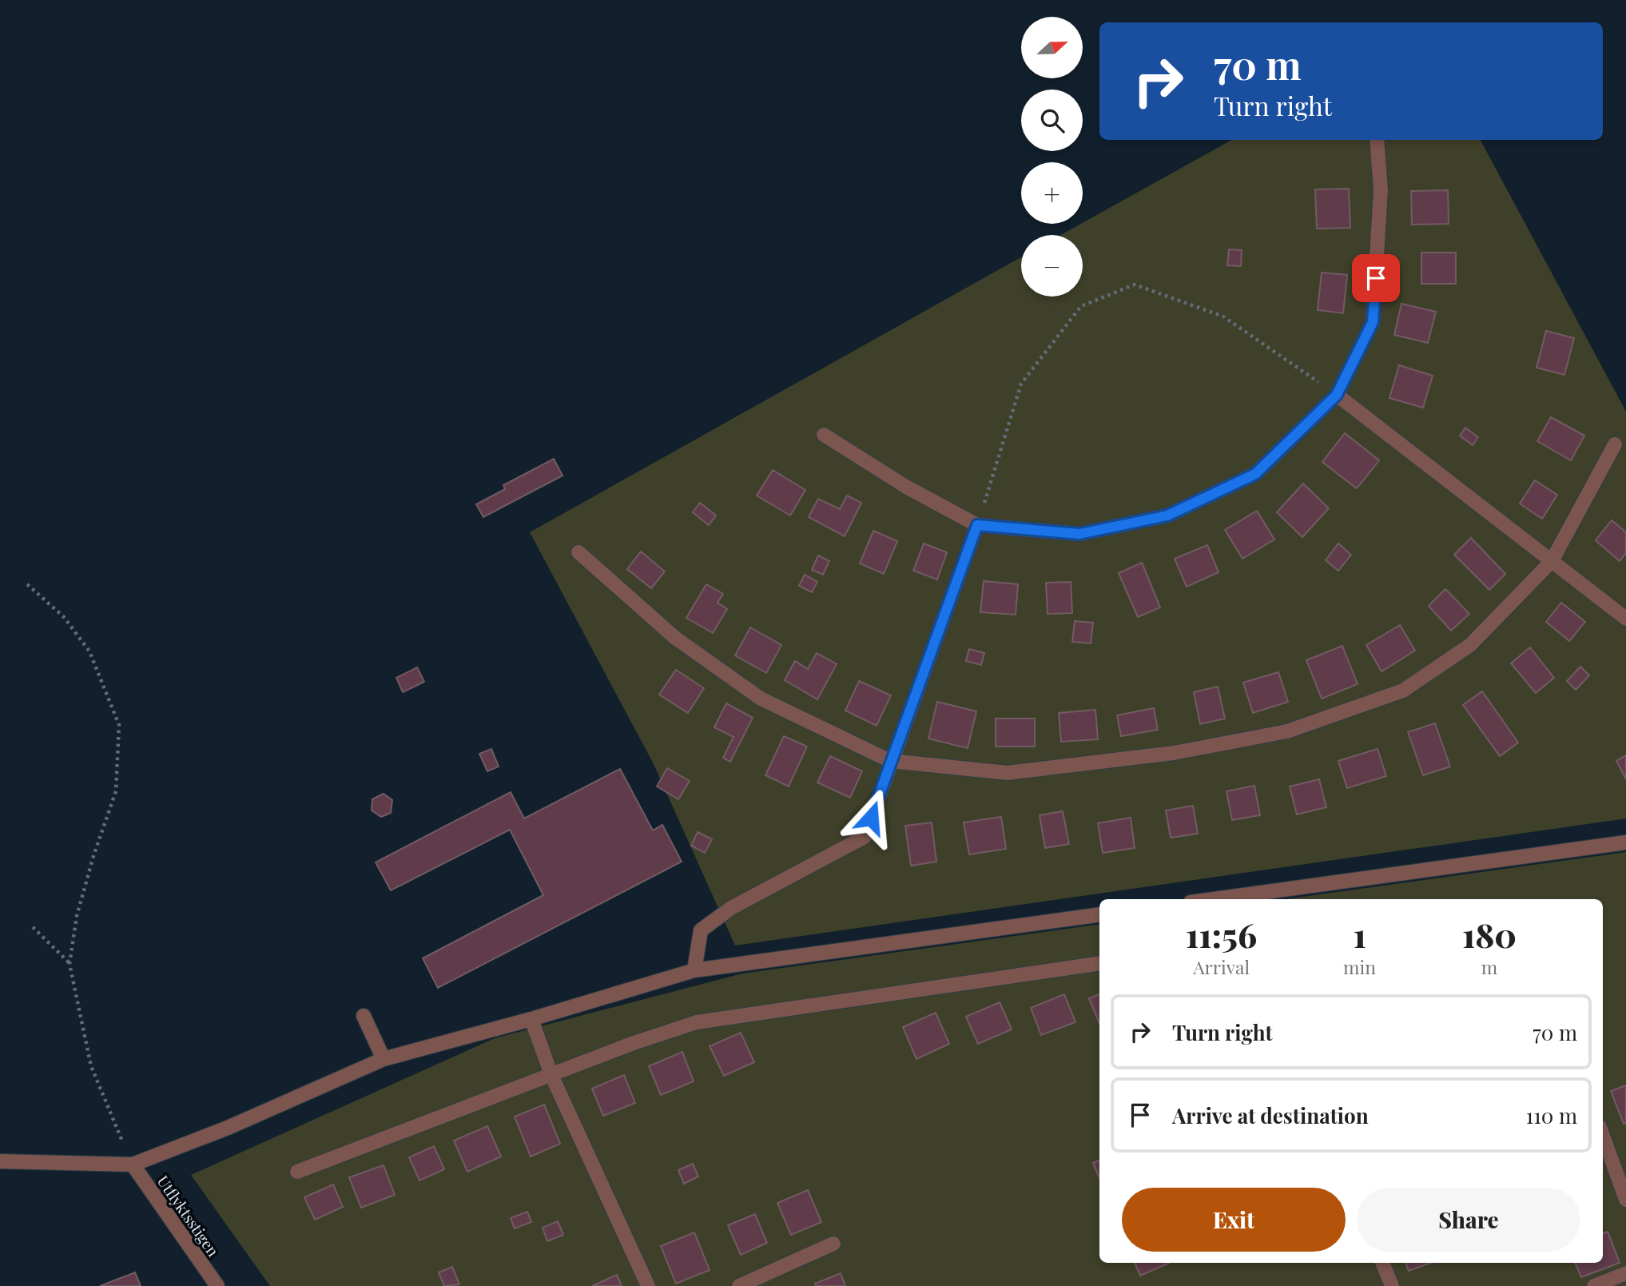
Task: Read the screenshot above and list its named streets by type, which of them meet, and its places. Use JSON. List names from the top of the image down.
{
  "streets": {
    "street": ["Utflyktsstigen"]
  },
  "north": "right",
  "page": {
    "map_buttons": ["+", "−"],
    "turn": ["70 m", "Turn right"],
    "eta": [
      "11:56",
      "Arrival",
      "1",
      "min",
      "180",
      "m"
    ],
    "list": [
      {
        "name": "Turn right",
        "value": "70 m"
      },
      {
        "name": "Arrive at destination",
        "value": "110 m"
      }
    ],
    "buttons": ["Exit", "Share"]
  }
}
